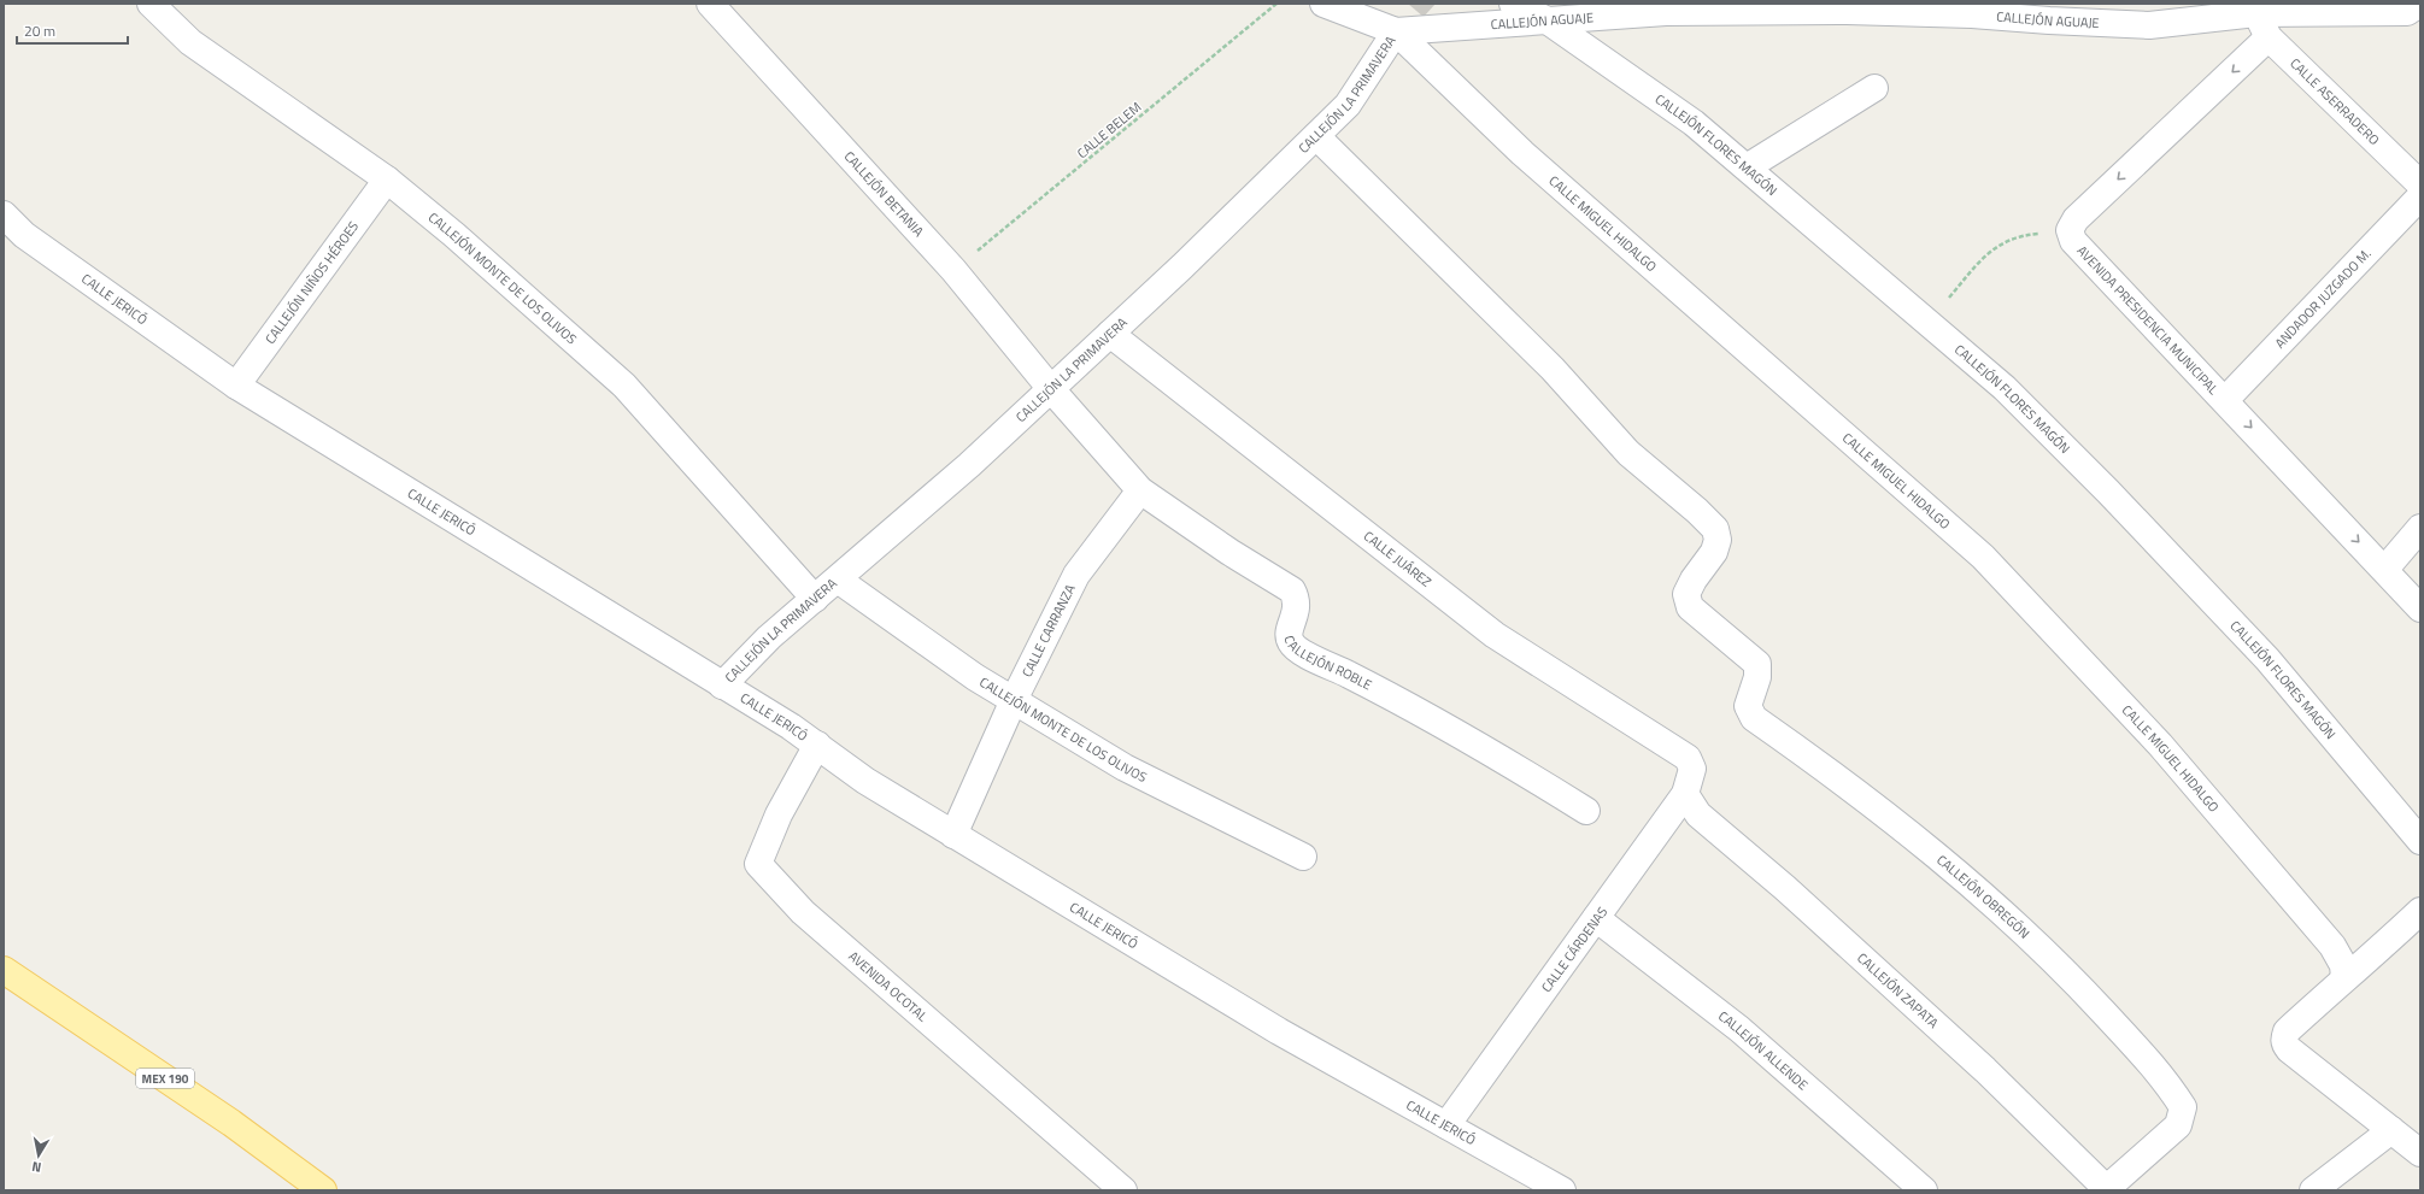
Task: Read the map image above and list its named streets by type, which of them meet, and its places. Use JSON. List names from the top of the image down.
{
  "streets": {
    "main road": ["MEX 190"],
    "street": [
      "CALLEJÓN AGUAJE",
      "CALLEJÓN LA PRIMAVERA",
      "CALLE ASERRADERO",
      "CALLEJÓN FLORES MAGÓN",
      "CALLEJÓN BETANIA",
      "CALLE MIGUEL HIDALGO",
      "CALLEJÓN MONTE DE LOS OLIVOS",
      "CALLEJÓN NIÑOS HÉROES",
      "CALLE JERICÓ",
      "ANDADOR JUZGADO M.",
      "AVENIDA PRESIDENCIA MUNICIPAL",
      "CALLE JUÁREZ",
      "CALLE CARRANZA",
      "CALLEJÓN ROBLE",
      "CALLEJÓN OBREGÓN",
      "CALLE CÁRDENAS",
      "AVENIDA OCOTAL",
      "CALLEJÓN ZAPATA",
      "CALLEJÓN ALLENDE"
    ],
    "path": ["CALLE BELEM"]
  },
  "crossings": [
    ["CALLEJÓN AGUAJE", "CALLEJÓN LA PRIMAVERA"],
    ["CALLEJÓN AGUAJE", "CALLE ASERRADERO"],
    ["CALLEJÓN AGUAJE", "CALLEJÓN FLORES MAGÓN"],
    ["CALLEJÓN AGUAJE", "CALLE MIGUEL HIDALGO"],
    ["CALLEJÓN LA PRIMAVERA", "CALLEJÓN BETANIA"],
    ["CALLEJÓN LA PRIMAVERA", "CALLE MIGUEL HIDALGO"],
    ["CALLEJÓN LA PRIMAVERA", "CALLEJÓN MONTE DE LOS OLIVOS"],
    ["CALLEJÓN LA PRIMAVERA", "CALLE JERICÓ"],
    ["CALLEJÓN LA PRIMAVERA", "CALLE JUÁREZ"],
    ["CALLEJÓN LA PRIMAVERA", "CALLEJÓN ROBLE"],
    ["CALLEJÓN LA PRIMAVERA", "CALLEJÓN OBREGÓN"],
    ["CALLE ASERRADERO", "AVENIDA PRESIDENCIA MUNICIPAL"],
    ["CALLE BELEM", "CALLEJÓN BETANIA"],
    ["CALLEJÓN BETANIA", "CALLEJÓN ROBLE"],
    ["CALLEJÓN MONTE DE LOS OLIVOS", "CALLEJÓN NIÑOS HÉROES"],
    ["CALLEJÓN MONTE DE LOS OLIVOS", "CALLE CARRANZA"],
    ["CALLEJÓN NIÑOS HÉROES", "CALLE JERICÓ"],
    ["CALLE JERICÓ", "CALLE CARRANZA"],
    ["CALLE JERICÓ", "CALLE CÁRDENAS"],
    ["CALLE JERICÓ", "AVENIDA OCOTAL"],
    ["ANDADOR JUZGADO M.", "AVENIDA PRESIDENCIA MUNICIPAL"],
    ["CALLE JUÁREZ", "CALLE CÁRDENAS"],
    ["CALLE CARRANZA", "CALLEJÓN ROBLE"],
    ["CALLEJÓN OBREGÓN", "CALLEJÓN ZAPATA"],
    ["CALLE CÁRDENAS", "CALLEJÓN ZAPATA"],
    ["CALLE CÁRDENAS", "CALLEJÓN ALLENDE"]
  ],
  "scale_bar": "20 m",
  "north": "bottom"
}
